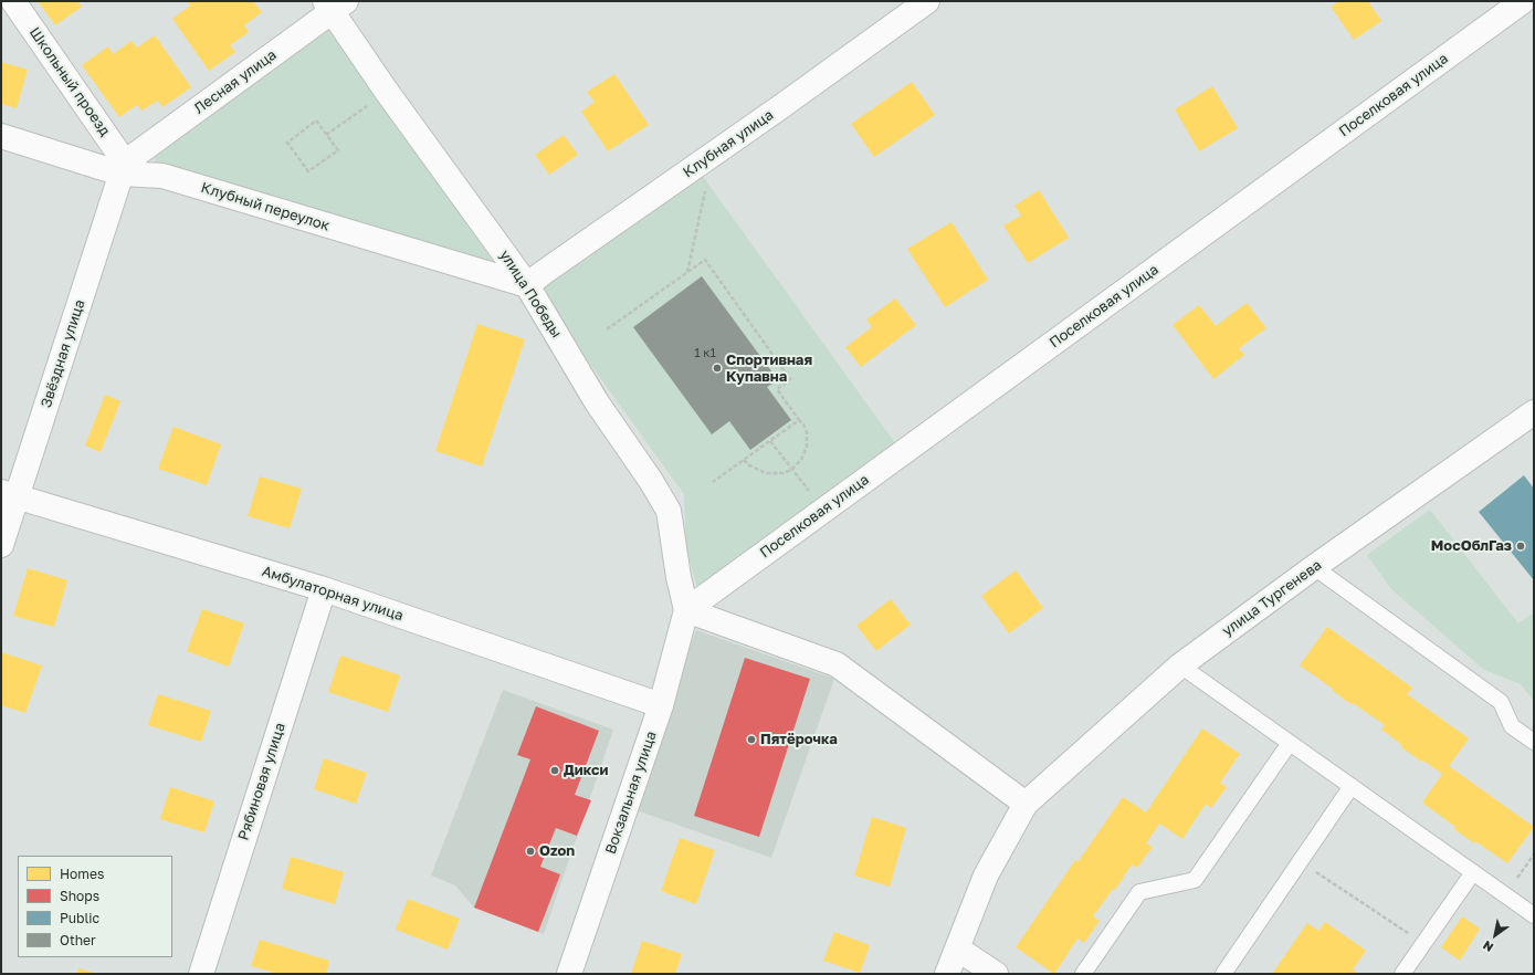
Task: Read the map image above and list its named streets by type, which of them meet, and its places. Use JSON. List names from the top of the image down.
{
  "streets": {
    "street": [
      "Школьный проезд",
      "Лесная улица",
      "Поселковая улица",
      "Клубная улица",
      "Клубный переулок",
      "улица Победы",
      "Звёздная улица",
      "Амбулаторная улица",
      "улица Тургенева",
      "Рябиновая улица",
      "Вокзальная улица"
    ]
  },
  "crossings": [
    ["Школьный проезд", "Лесная улица"],
    ["Школьный проезд", "Клубный переулок"],
    ["Школьный проезд", "Звёздная улица"],
    ["Лесная улица", "Клубный переулок"],
    ["Лесная улица", "улица Победы"],
    ["Лесная улица", "Звёздная улица"],
    ["Поселковая улица", "улица Победы"],
    ["Поселковая улица", "Вокзальная улица"],
    ["Клубная улица", "Клубный переулок"],
    ["Клубная улица", "улица Победы"],
    ["Клубный переулок", "улица Победы"],
    ["Клубный переулок", "Звёздная улица"],
    ["улица Победы", "Вокзальная улица"],
    ["Звёздная улица", "Амбулаторная улица"],
    ["Амбулаторная улица", "Рябиновая улица"],
    ["Амбулаторная улица", "Вокзальная улица"]
  ],
  "places": [
    "Спортивная Купавна",
    "МосОблГаз",
    "Пятёрочка",
    "Дикси",
    "Ozon"
  ],
  "house_numbers": ["1 к1"],
  "legend": [
    "Homes",
    "Shops",
    "Public",
    "Other"
  ],
  "north": "bottom left"
}
